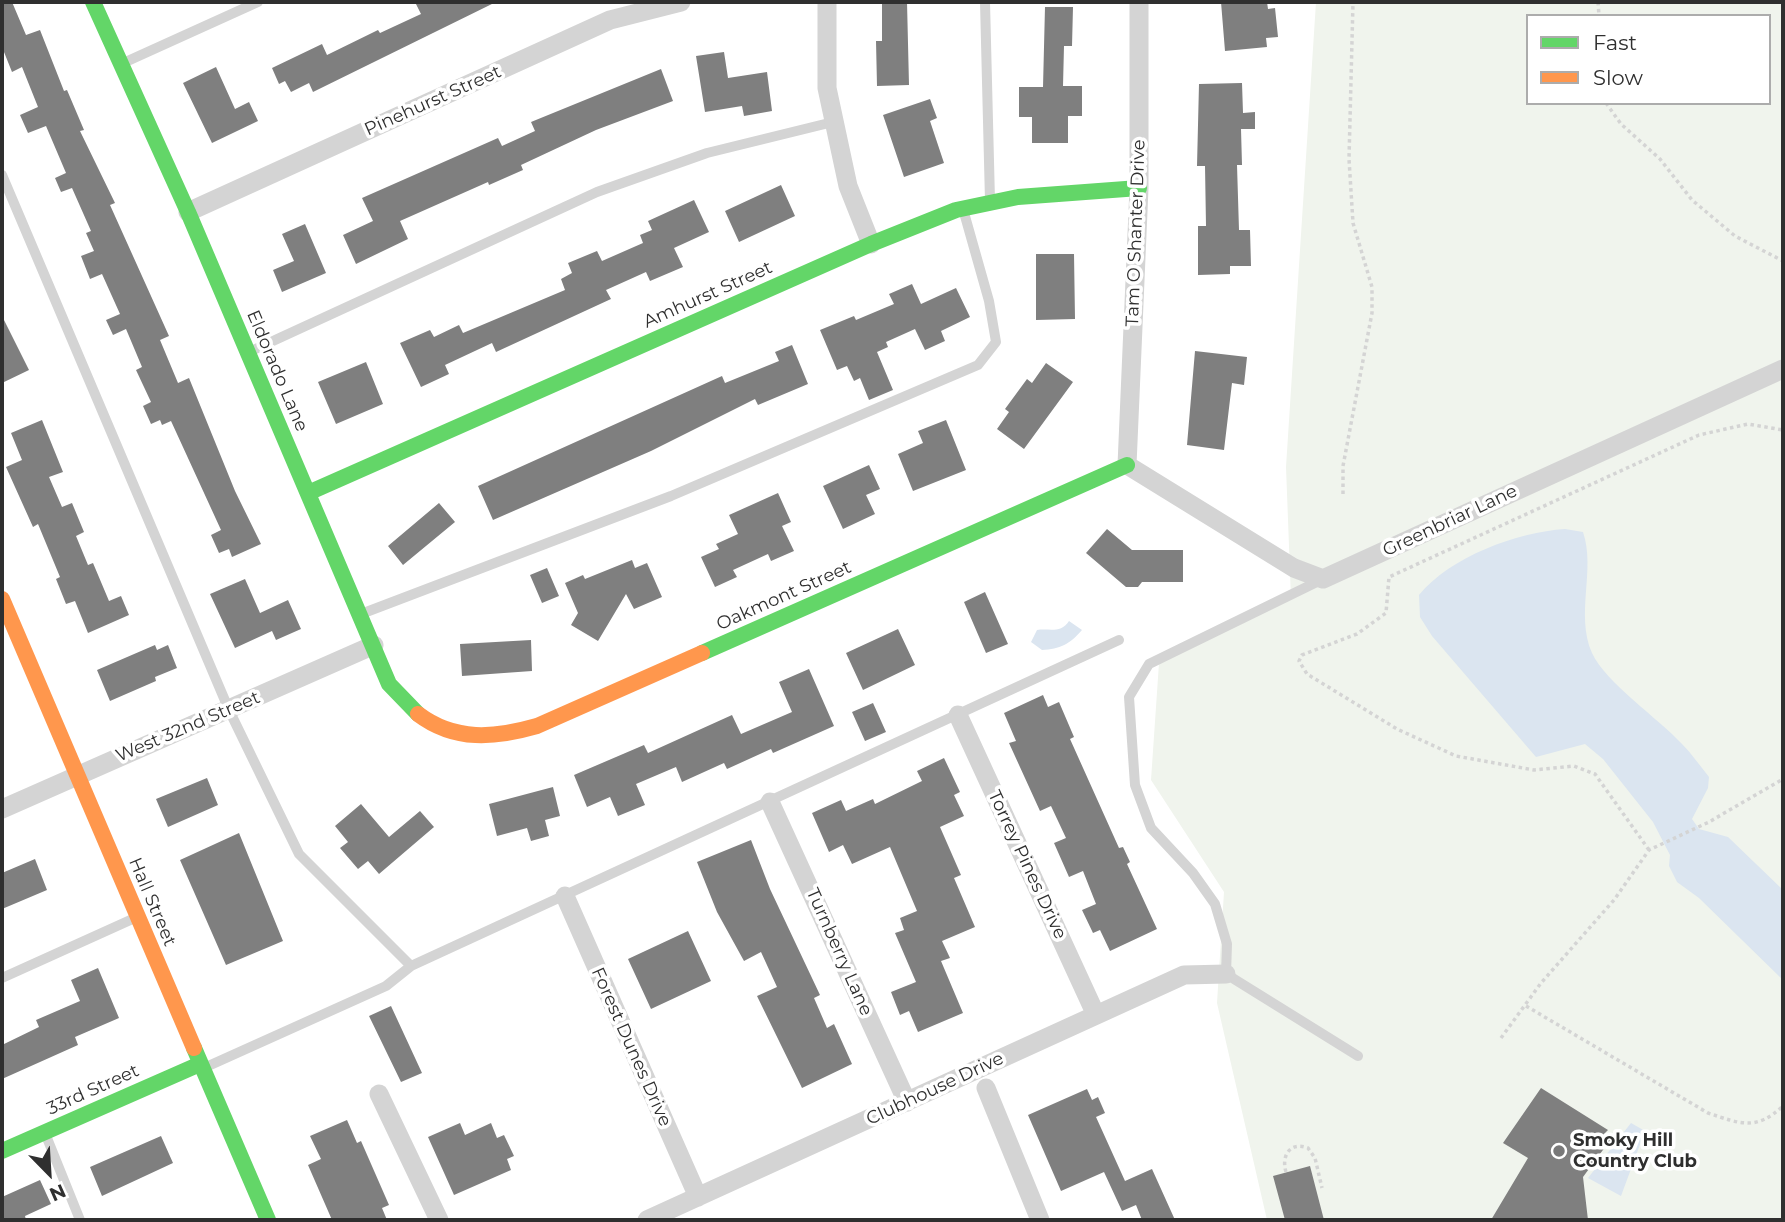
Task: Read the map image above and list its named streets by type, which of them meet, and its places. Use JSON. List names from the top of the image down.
{
  "streets": {
    "street": [
      "Pinehurst Street",
      "Tam O Shanter Drive",
      "Amhurst Street",
      "Eldorado Lane",
      "Greenbriar Lane",
      "Oakmont Street",
      "West 32nd Street",
      "Torrey Pines Drive",
      "Hall Street",
      "Turnberry Lane",
      "Forest Dunes Drive",
      "Clubhouse Drive",
      "33rd Street"
    ]
  },
  "crossings": [
    ["Pinehurst Street", "Eldorado Lane"],
    ["Tam O Shanter Drive", "Amhurst Street"],
    ["Tam O Shanter Drive", "Oakmont Street"],
    ["Amhurst Street", "Eldorado Lane"],
    ["Eldorado Lane", "Oakmont Street"],
    ["Eldorado Lane", "West 32nd Street"],
    ["West 32nd Street", "Hall Street"],
    ["Torrey Pines Drive", "Clubhouse Drive"],
    ["Hall Street", "33rd Street"],
    ["Turnberry Lane", "Clubhouse Drive"],
    ["Forest Dunes Drive", "Clubhouse Drive"]
  ],
  "places": ["Smoky Hill Country Club"],
  "legend": ["Fast", "Slow"],
  "north": "bottom right"
}
